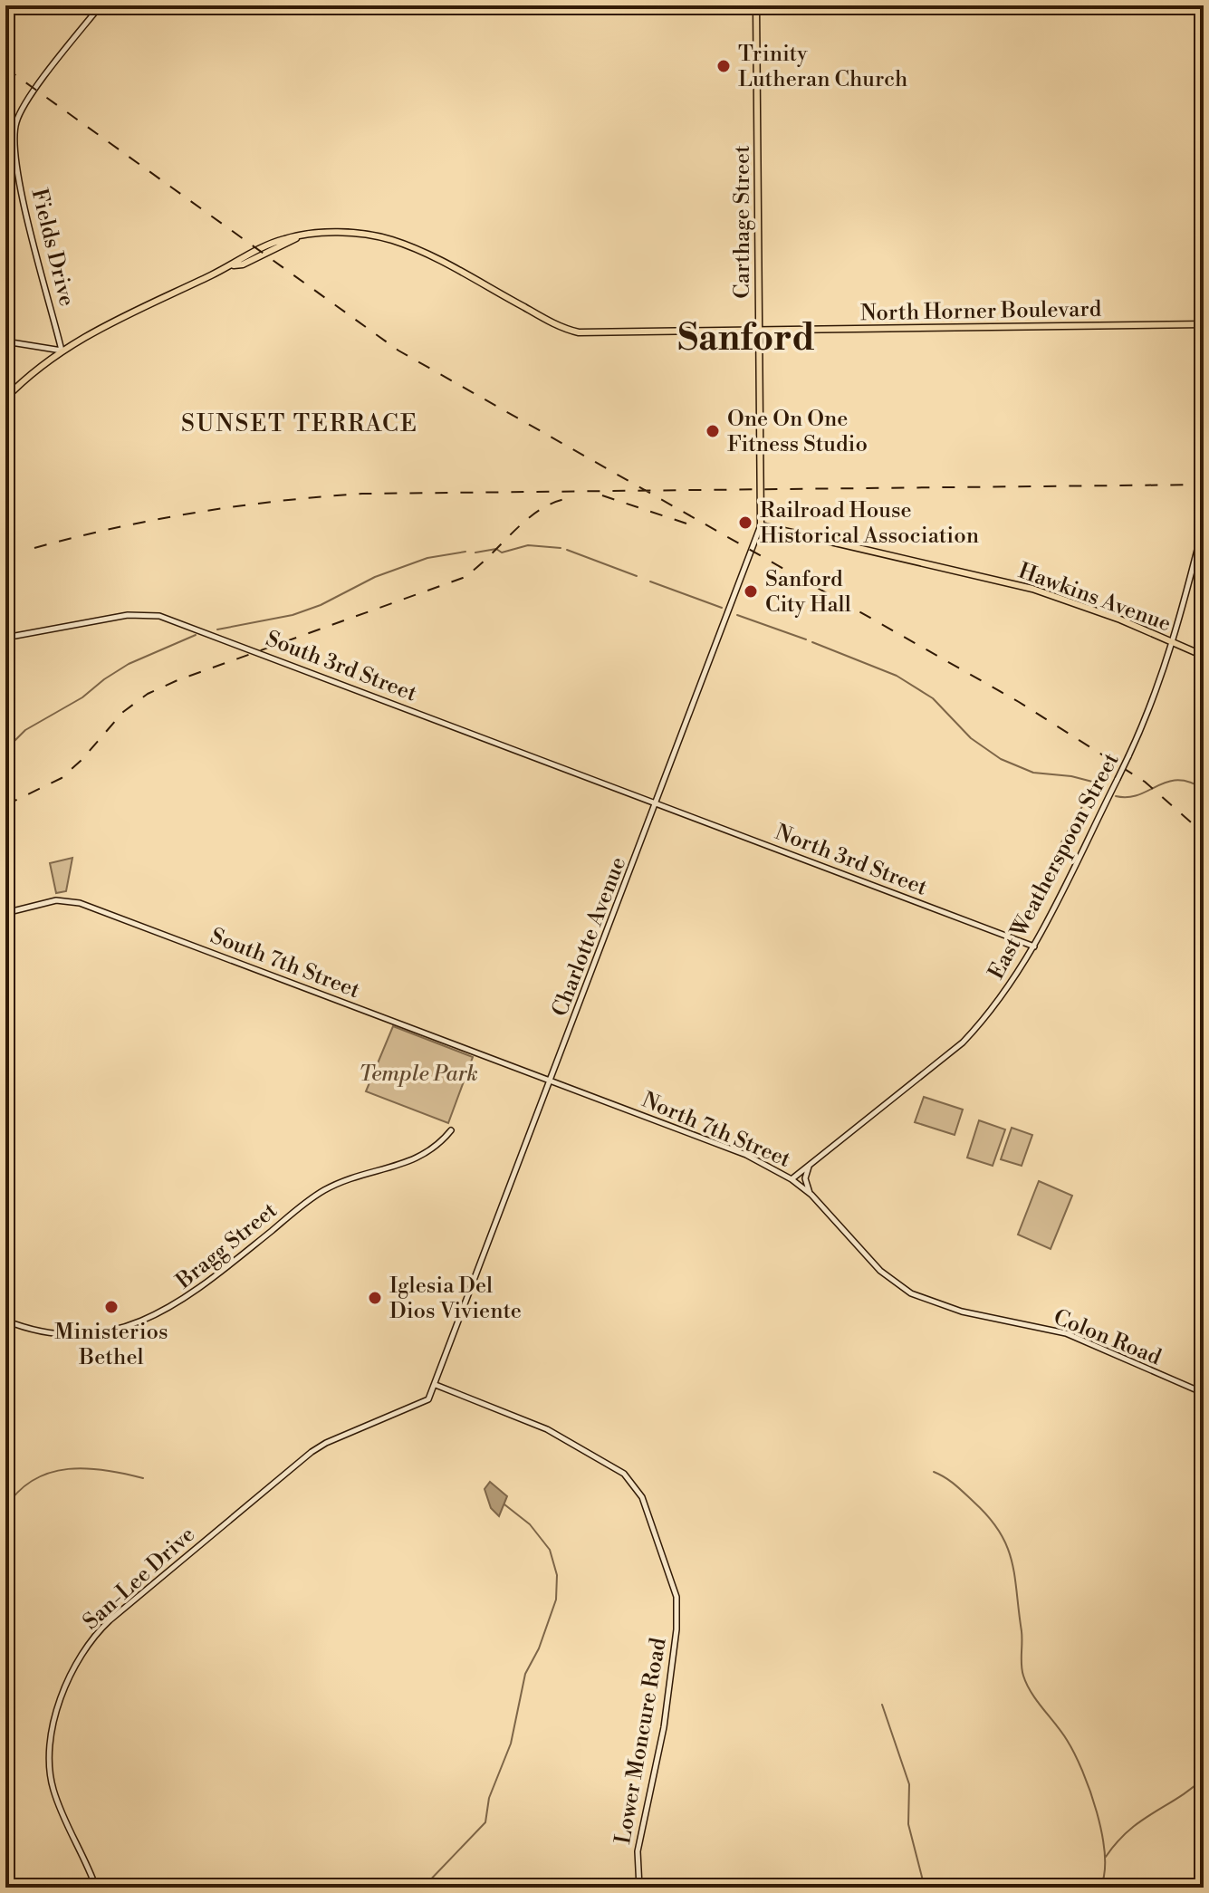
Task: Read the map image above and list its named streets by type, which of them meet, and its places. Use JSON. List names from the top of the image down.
{
  "streets": {
    "main road": [
      "Carthage Street",
      "North Horner Boulevard",
      "Hawkins Avenue",
      "Charlotte Avenue"
    ],
    "street": [
      "Fields Drive",
      "South 3rd Street",
      "North 3rd Street",
      "East Weatherspoon Street",
      "South 7th Street",
      "North 7th Street",
      "Bragg Street",
      "Colon Road",
      "San-Lee Drive",
      "Lower Moncure Road"
    ]
  },
  "crossings": [
    ["Carthage Street", "North Horner Boulevard"],
    ["Carthage Street", "Charlotte Avenue"],
    ["Fields Drive", "North Horner Boulevard"],
    ["Hawkins Avenue", "East Weatherspoon Street"],
    ["Hawkins Avenue", "Charlotte Avenue"],
    ["South 3rd Street", "North 3rd Street"],
    ["South 3rd Street", "Charlotte Avenue"],
    ["North 3rd Street", "East Weatherspoon Street"],
    ["North 3rd Street", "Charlotte Avenue"],
    ["East Weatherspoon Street", "North 7th Street"],
    ["Charlotte Avenue", "South 7th Street"],
    ["Charlotte Avenue", "North 7th Street"],
    ["Charlotte Avenue", "San-Lee Drive"],
    ["Charlotte Avenue", "Lower Moncure Road"],
    ["South 7th Street", "North 7th Street"],
    ["North 7th Street", "Colon Road"]
  ],
  "districts": ["Sanford", "SUNSET TERRACE"],
  "parks": ["Temple Park"],
  "places": [
    "Trinity Lutheran Church",
    "One On One Fitness Studio",
    "Railroad House Historical Association",
    "Sanford City Hall",
    "Iglesia Del Dios Viviente",
    "Ministerios Bethel"
  ]
}
